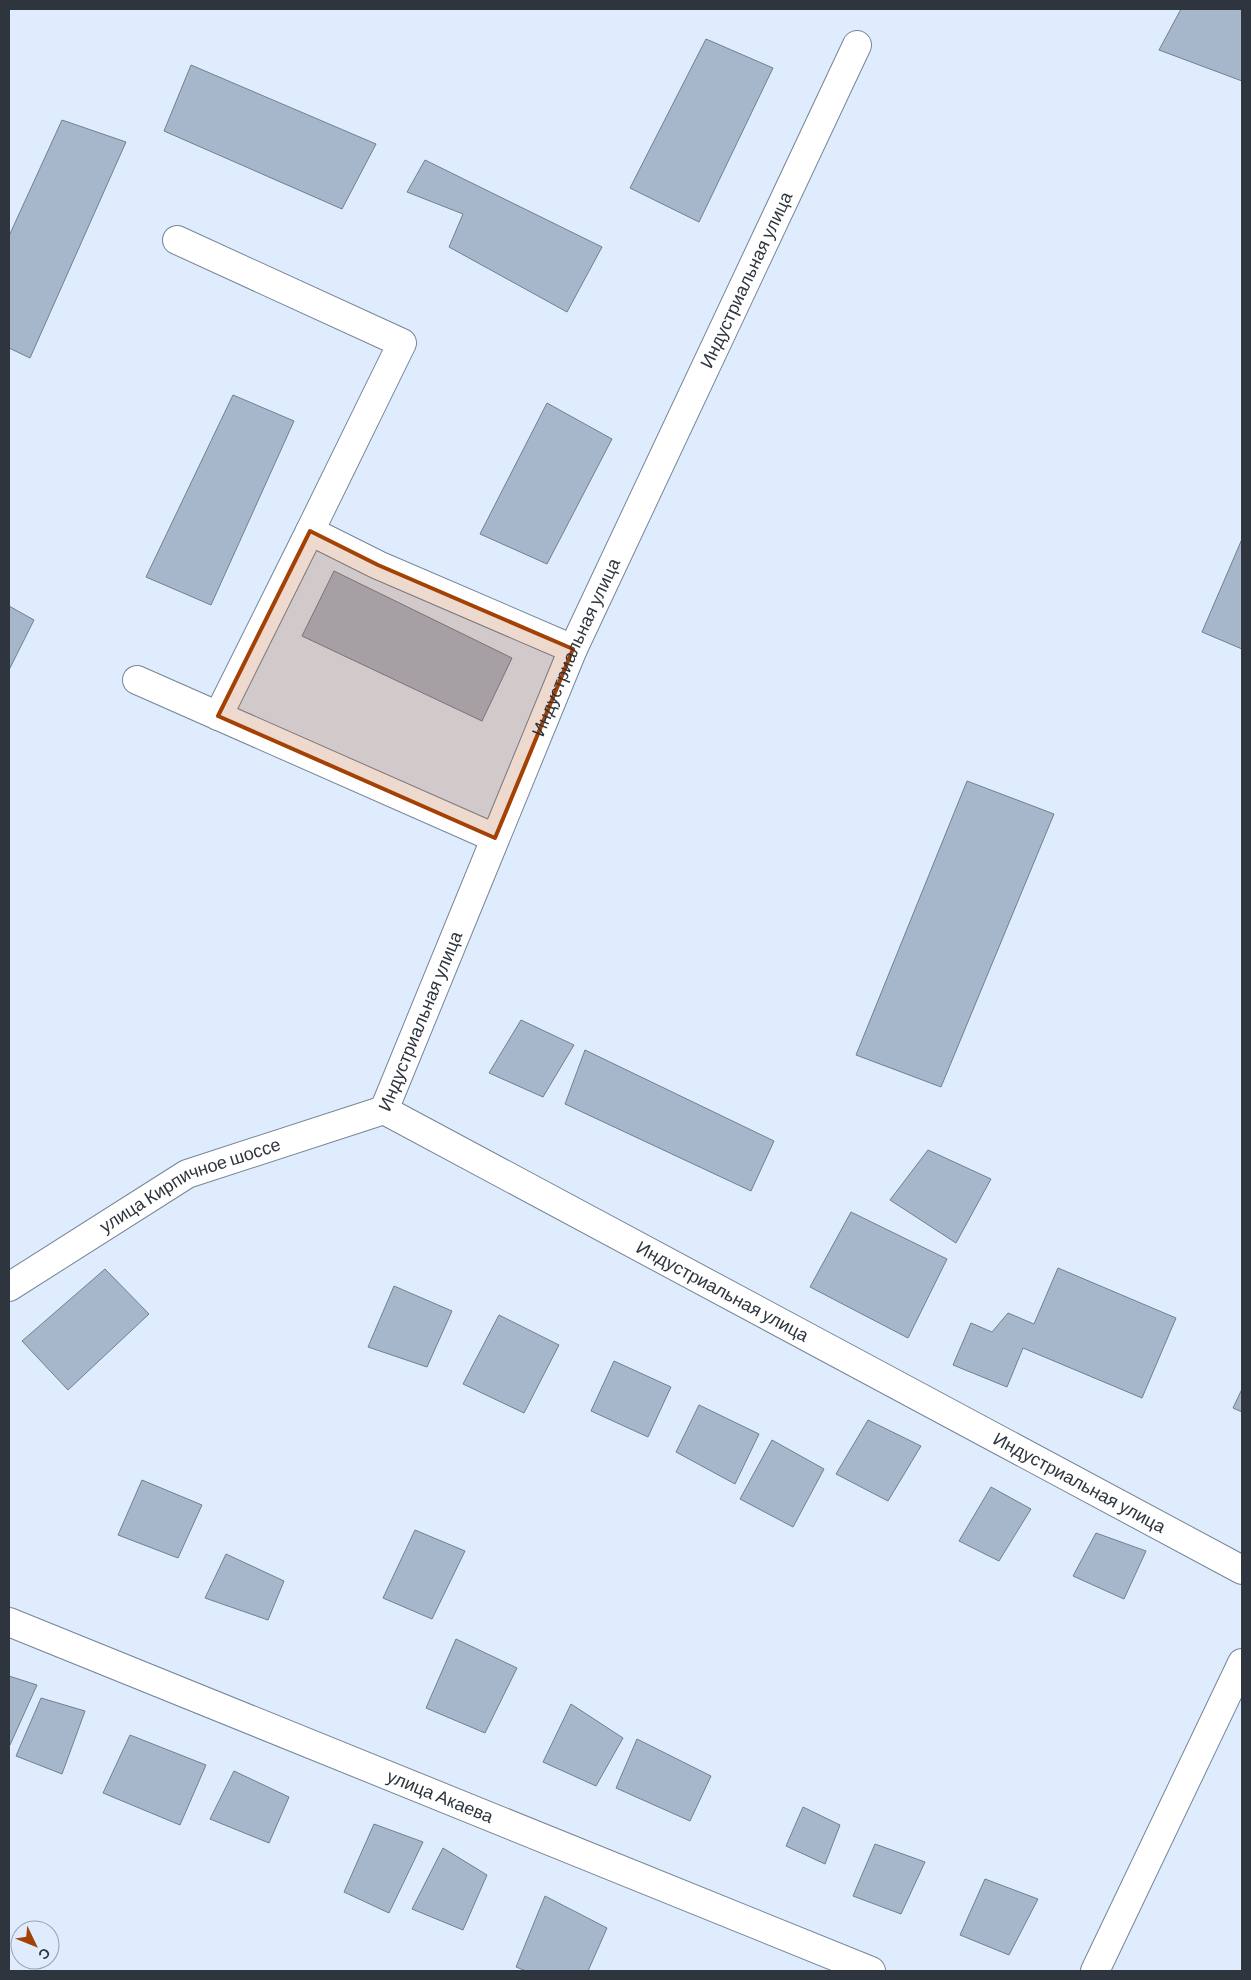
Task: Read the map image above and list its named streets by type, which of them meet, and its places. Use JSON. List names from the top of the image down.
{
  "streets": {
    "street": ["Индустриальная улица", "улица Кирпичное шоссе", "улица Акаева"]
  },
  "crossings": [
    ["Индустриальная улица", "улица Кирпичное шоссе"]
  ],
  "north": "bottom right"
}
